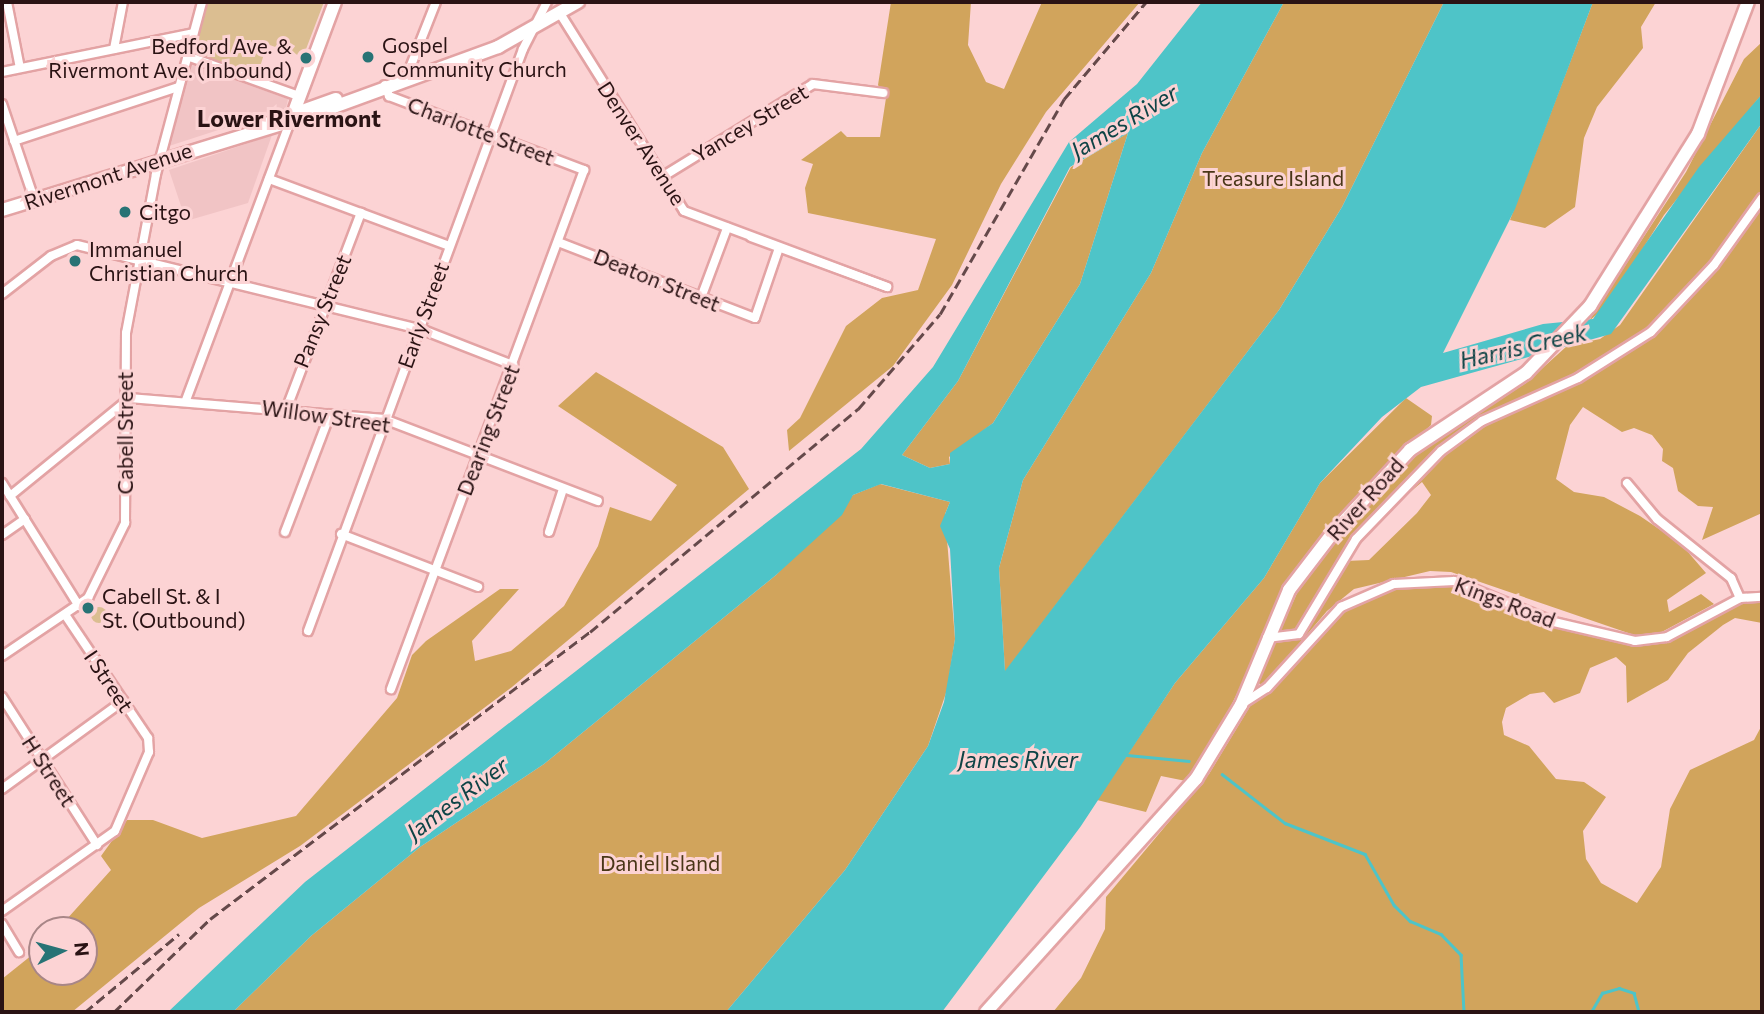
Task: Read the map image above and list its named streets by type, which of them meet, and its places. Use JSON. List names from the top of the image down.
{
  "streets": {
    "street": [
      "Yancey Street",
      "Charlotte Street",
      "Denver Avenue",
      "Rivermont Avenue",
      "Deaton Street",
      "Pansy Street",
      "Early Street",
      "Willow Street",
      "Dearing Street",
      "Cabell Street",
      "River Road",
      "Kings Road",
      "I Street",
      "H Street"
    ]
  },
  "crossings": [
    ["Yancey Street", "Denver Avenue"],
    ["Charlotte Street", "Rivermont Avenue"],
    ["Charlotte Street", "Early Street"],
    ["Charlotte Street", "Dearing Street"],
    ["Denver Avenue", "Rivermont Avenue"],
    ["Denver Avenue", "Deaton Street"],
    ["Rivermont Avenue", "Early Street"],
    ["Rivermont Avenue", "Cabell Street"],
    ["Deaton Street", "Dearing Street"],
    ["Pansy Street", "Willow Street"],
    ["Early Street", "Willow Street"],
    ["Willow Street", "Dearing Street"],
    ["Willow Street", "Cabell Street"],
    ["Cabell Street", "I Street"],
    ["River Road", "Kings Road"],
    ["I Street", "H Street"]
  ],
  "districts": ["Lower Rivermont"],
  "water": ["James River", "Harris Creek"],
  "parks": ["Treasure Island", "Daniel Island"],
  "places": [
    "Gospel Community Church",
    "Bedford Ave. & Rivermont Ave. (Inbound)",
    "Citgo",
    "Immanuel Christian Church",
    "Cabell St. & I St. (Outbound)"
  ],
  "north": "right"
}
